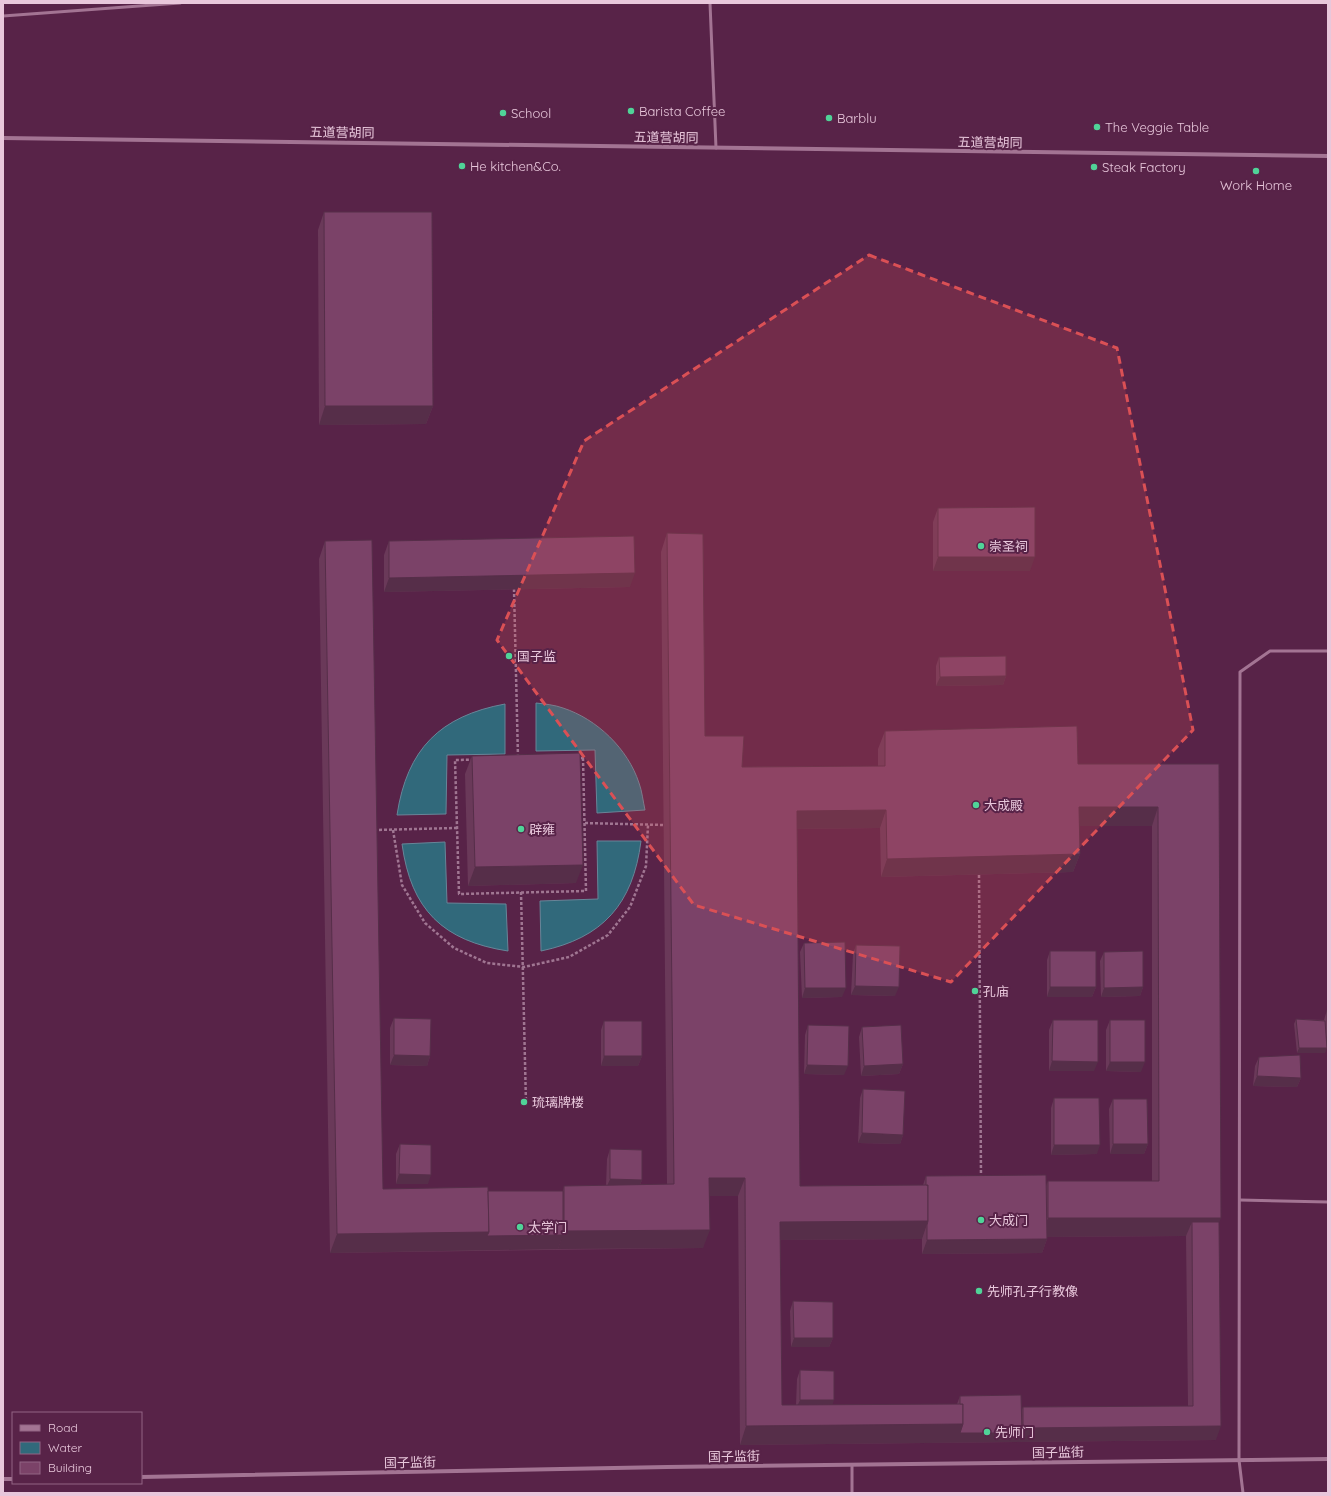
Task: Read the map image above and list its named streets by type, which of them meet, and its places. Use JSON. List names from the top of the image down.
{
  "streets": {
    "street": ["五道营胡同", "国子监街"]
  },
  "places": [
    "Barista Coffee",
    "School",
    "Barblu",
    "The Veggie Table",
    "He kitchen&Co.",
    "Steak Factory",
    "Work Home",
    "崇圣祠",
    "国子监",
    "大成殿",
    "辟雍",
    "孔庙",
    "琉璃牌楼",
    "大成门",
    "太学门",
    "先师孔子行教像",
    "先师门"
  ],
  "legend": ["Road", "Water", "Building"]
}
